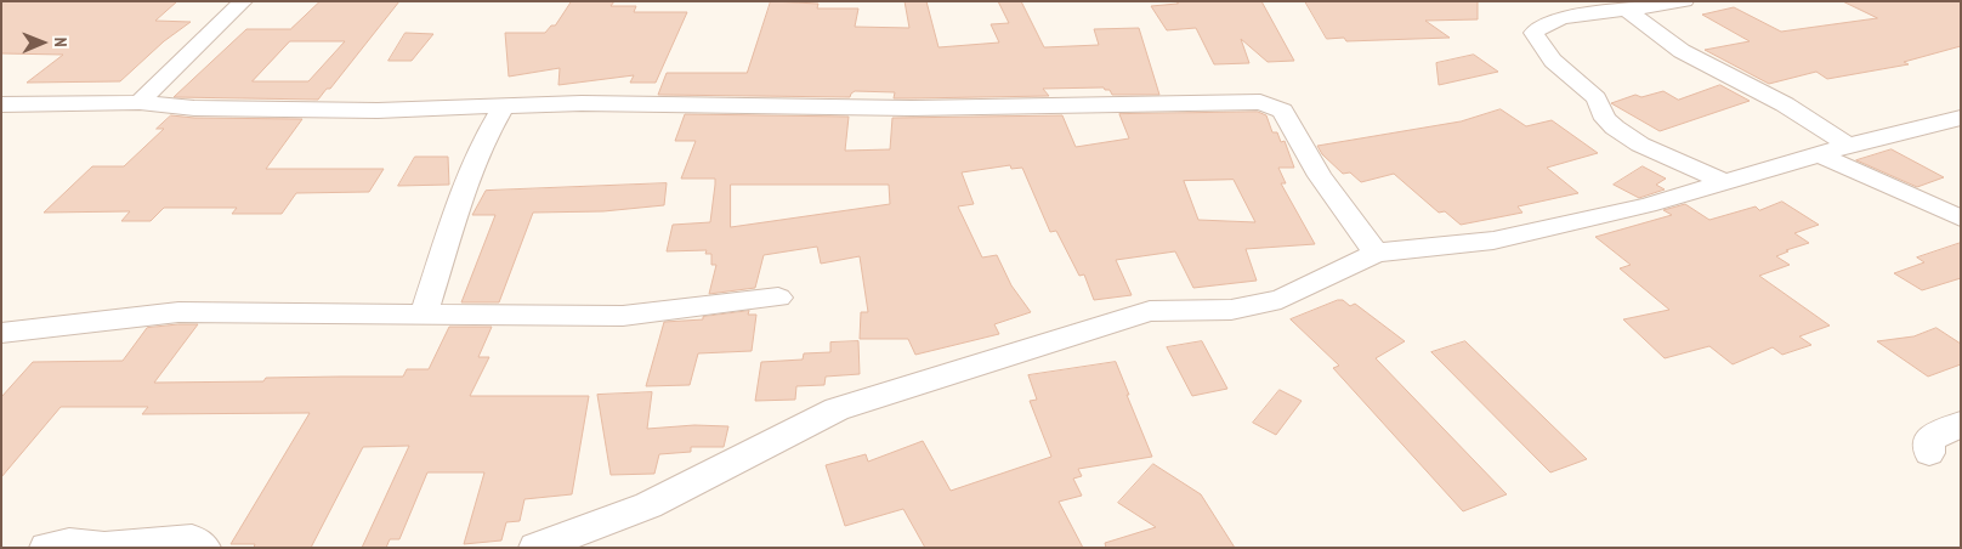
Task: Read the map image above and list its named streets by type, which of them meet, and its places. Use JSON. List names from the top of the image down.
{
  "north": "right"
}
